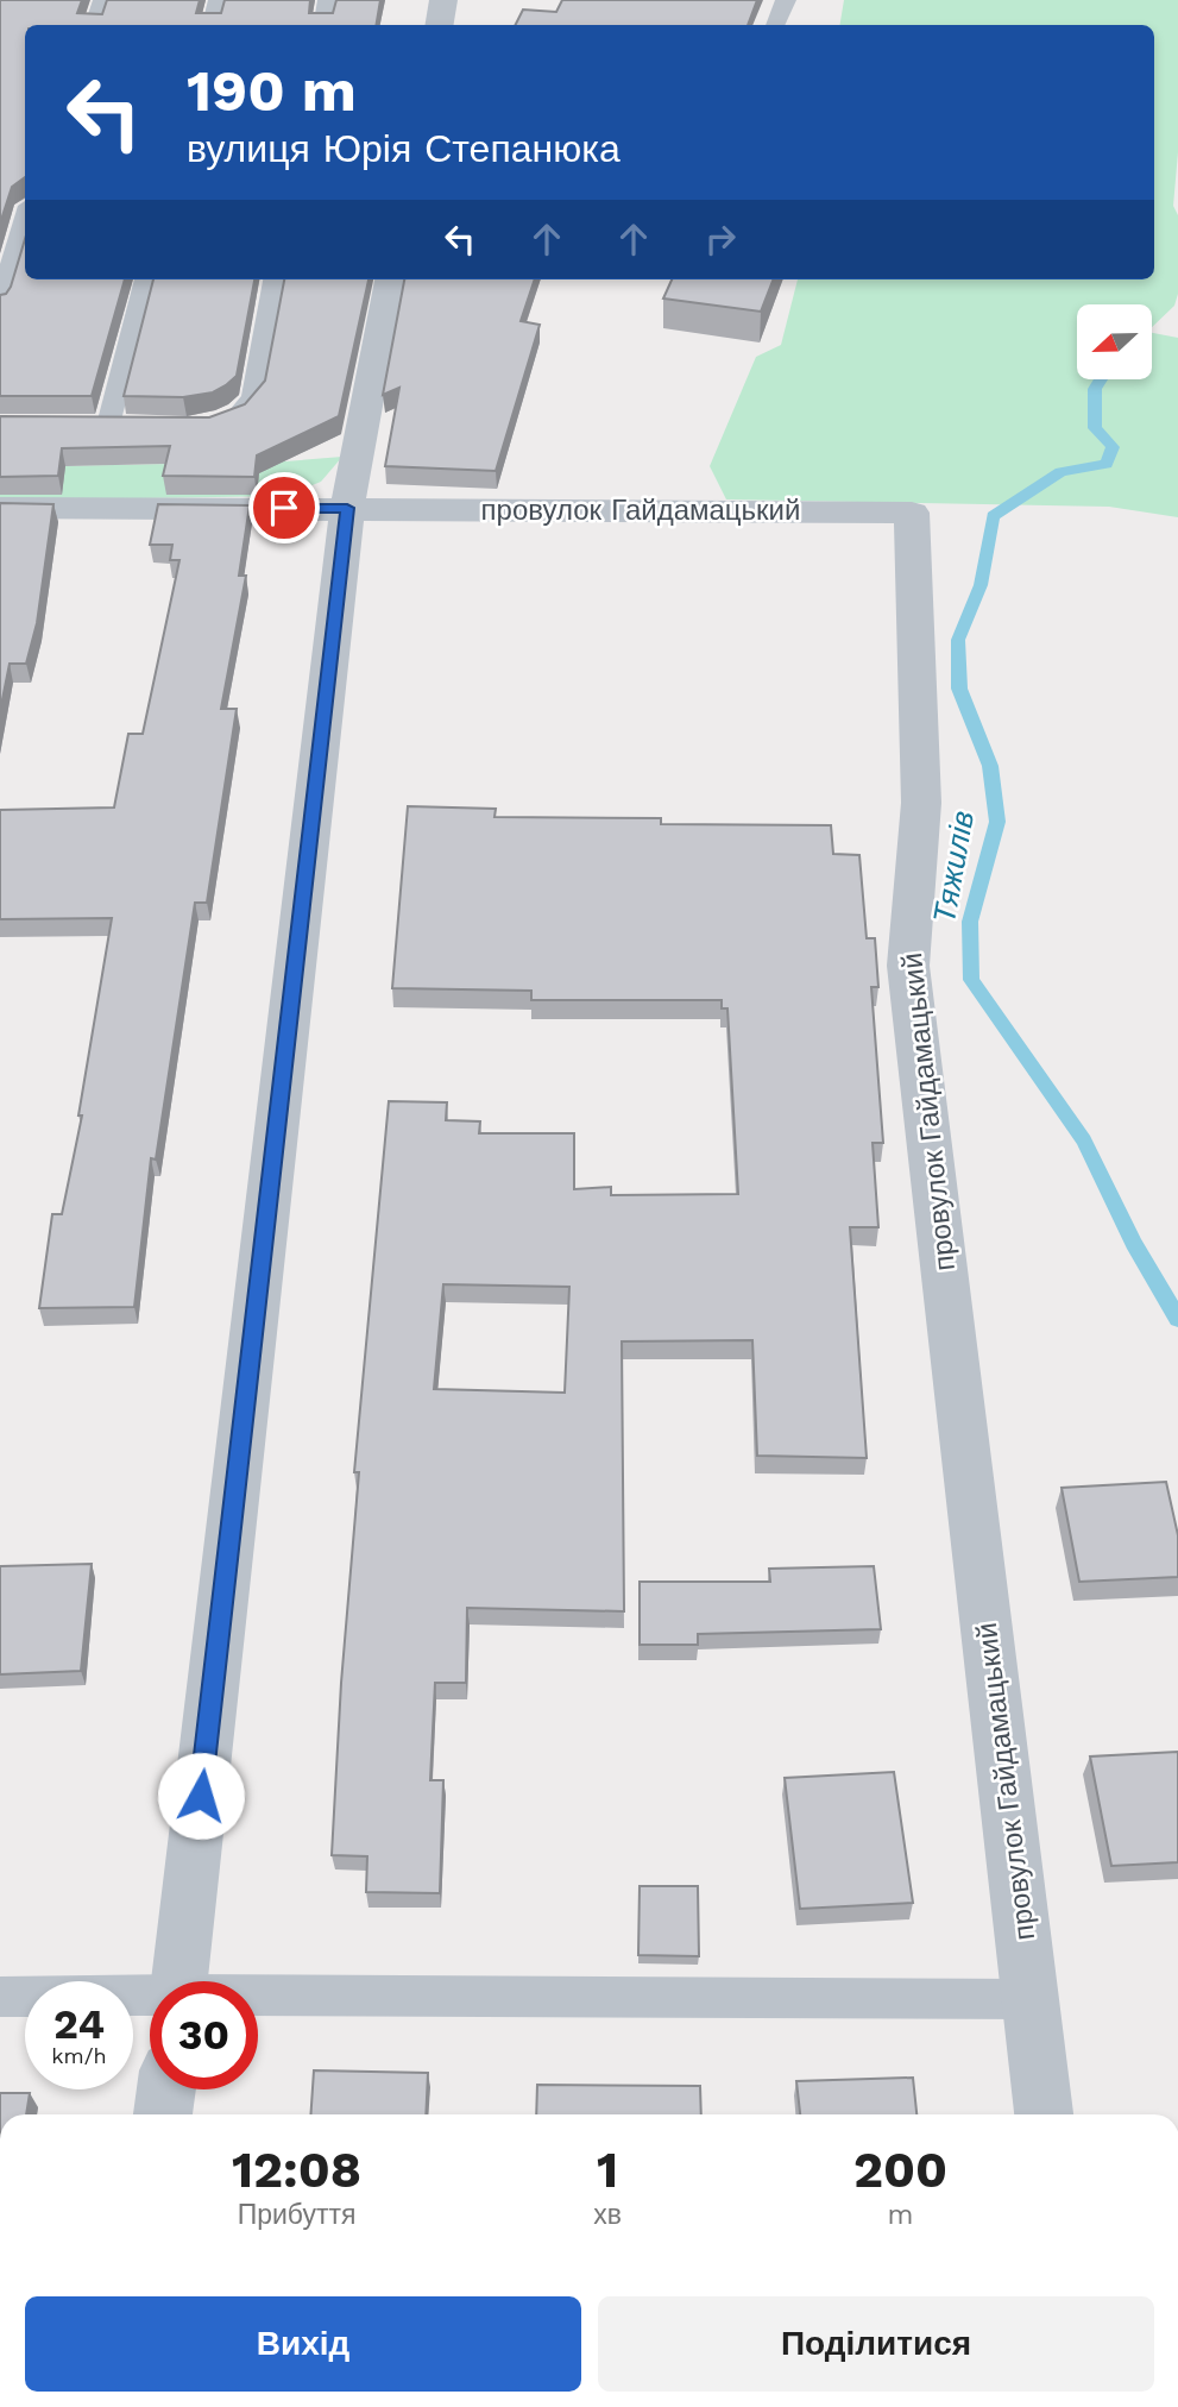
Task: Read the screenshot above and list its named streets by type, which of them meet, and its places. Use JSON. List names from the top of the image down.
{
  "streets": {
    "street": ["провулок Гайдамацький"]
  },
  "water": ["Тяжилів"],
  "north": "left",
  "page": {
    "turn": ["190 m", "вулиця Юрія Степанюка"],
    "speed": "24 km/h",
    "limit": "30",
    "eta": [
      "12:08",
      "Прибуття",
      "1",
      "хв",
      "200",
      "m"
    ],
    "buttons": ["Вихід", "Поділитися"]
  }
}
